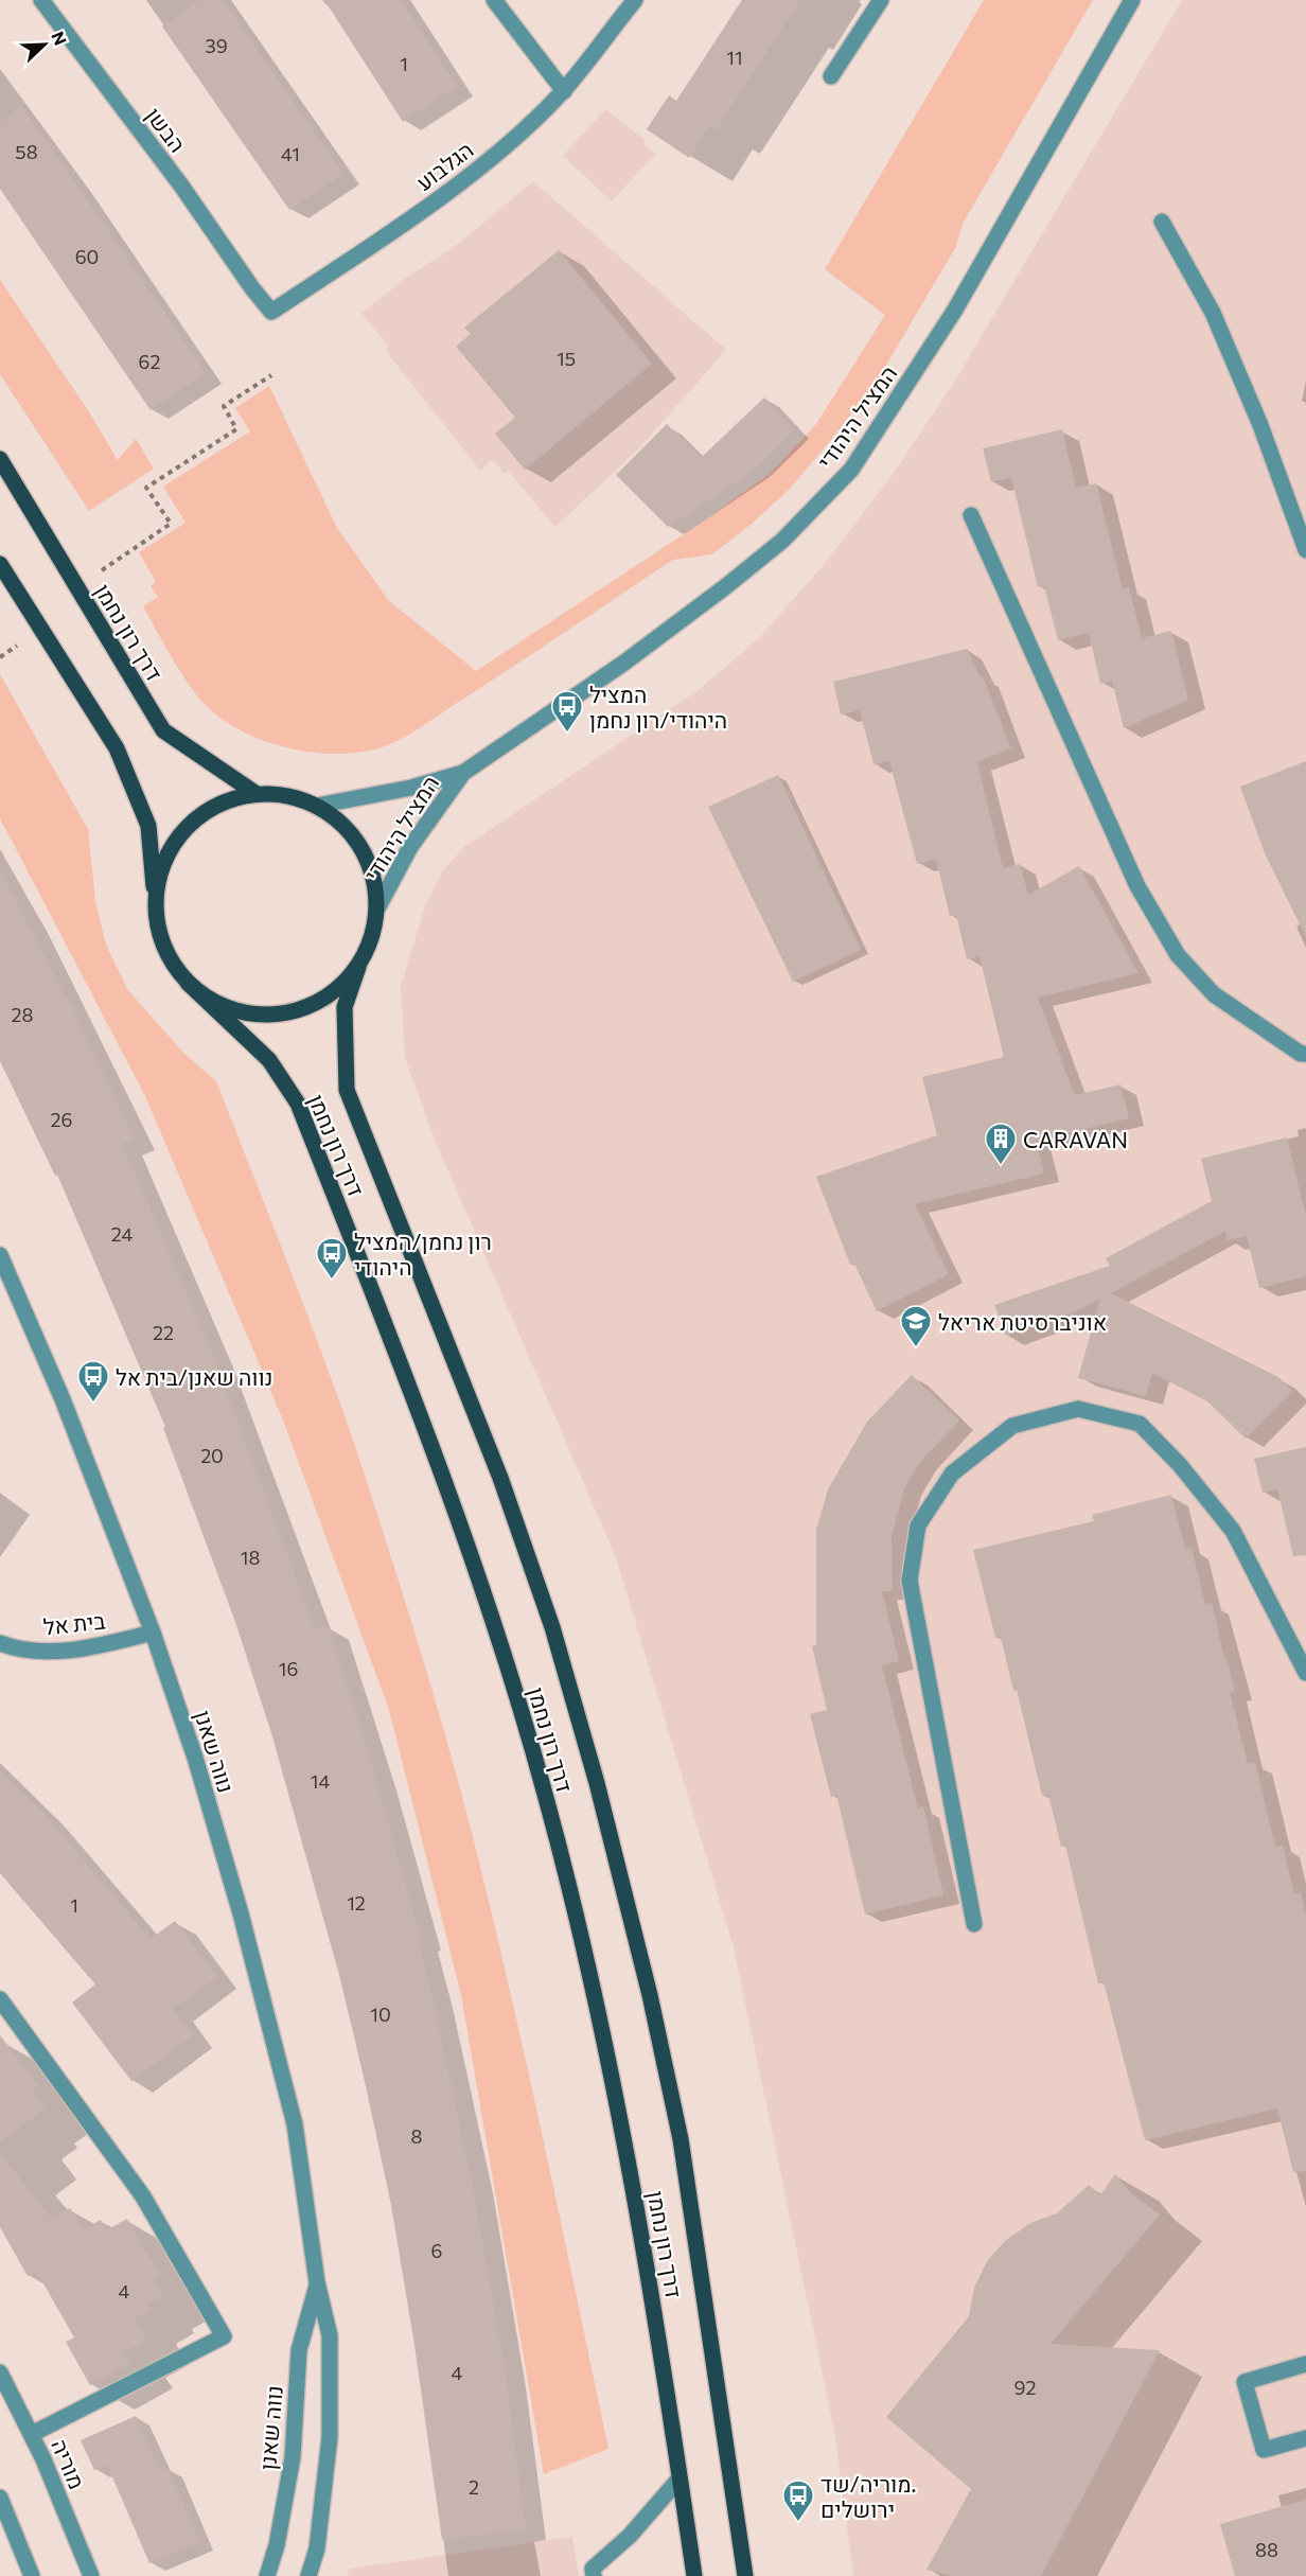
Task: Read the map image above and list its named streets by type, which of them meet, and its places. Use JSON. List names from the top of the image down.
{
  "streets": {
    "main road": ["דרך רון נחמן"],
    "street": [
      "הבשן",
      "הגלבוע",
      "המציל היהודי",
      "בית אל",
      "נווה שאנן",
      "מוריה"
    ]
  },
  "crossings": [
    ["הבשן", "הגלבוע"],
    ["המציל היהודי", "דרך רון נחמן"],
    ["בית אל", "נווה שאנן"]
  ],
  "places": {
    "bus stop": [
      "המציל היהודי/רון נחמן",
      "רון נחמן/המציל היהודי",
      "נווה שאנן/בית אל",
      "מוריה/שד. ירושלים"
    ],
    "building": ["CARAVAN"],
    "school or university": ["אוניברסיטת אריאל"]
  },
  "house_numbers": [
    "39",
    "11",
    "1",
    "58",
    "41",
    "60",
    "15",
    "62",
    "28",
    "26",
    "24",
    "22",
    "20",
    "18",
    "16",
    "14",
    "12",
    "1",
    "10",
    "8",
    "6",
    "4",
    "4",
    "92",
    "2",
    "88"
  ],
  "north": "top right"
}
